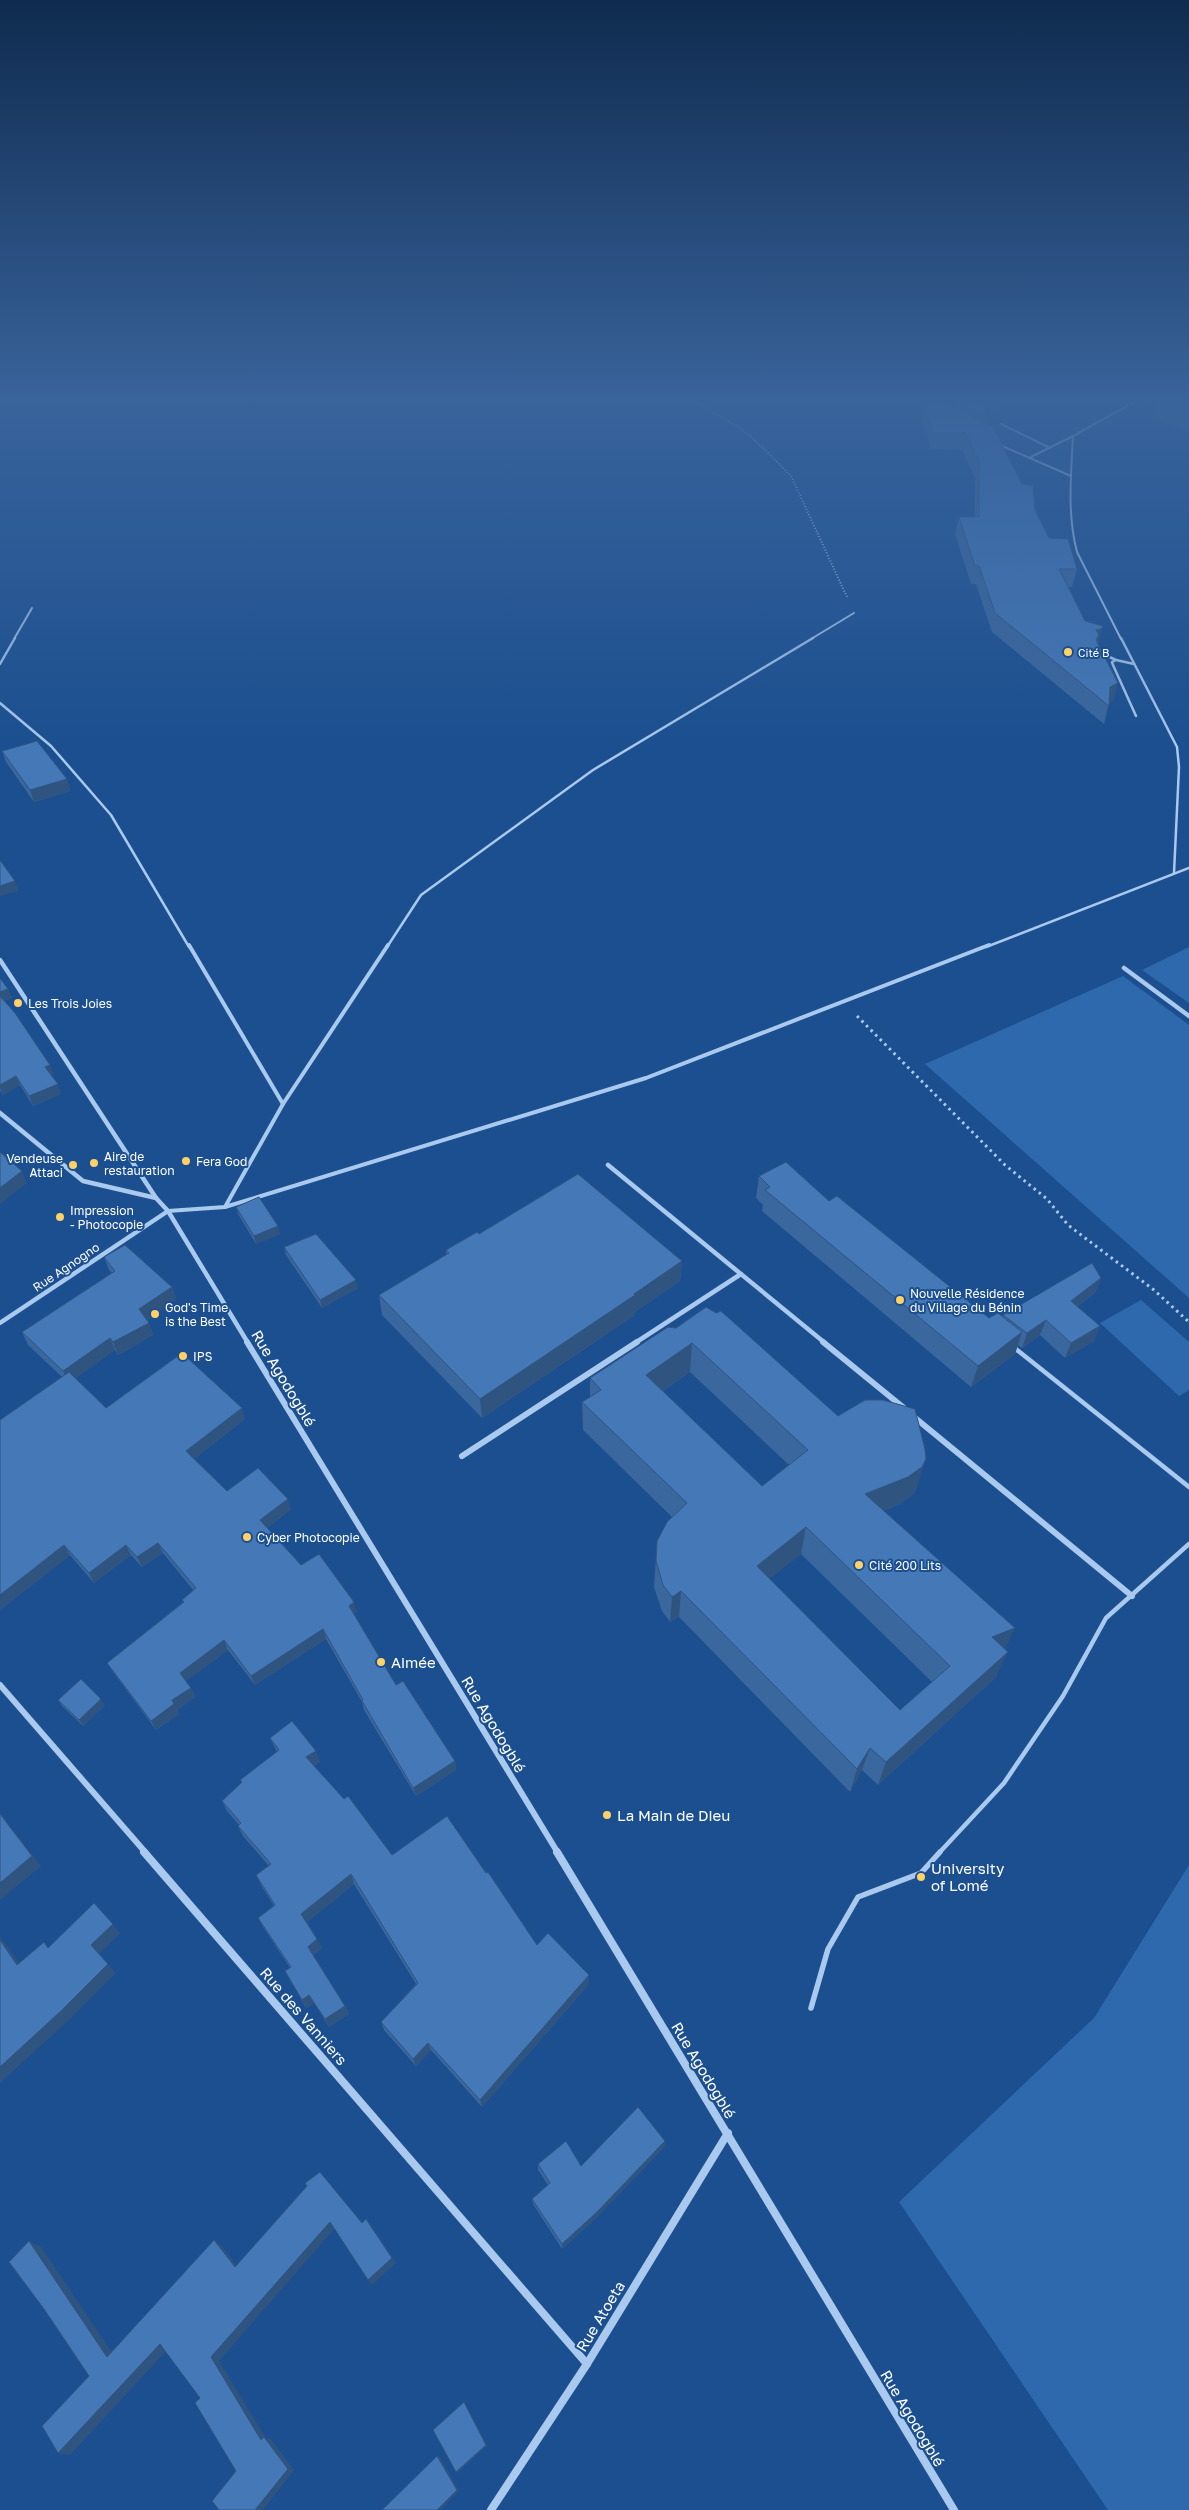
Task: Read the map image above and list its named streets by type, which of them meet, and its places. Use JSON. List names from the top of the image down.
{
  "streets": {
    "street": [
      "Rue Agnogno",
      "Rue Agodogblé",
      "Rue des Vanniers",
      "Rue Atoeta"
    ]
  },
  "crossings": [
    ["Rue Agnogno", "Rue Agodogblé"],
    ["Rue Agodogblé", "Rue Atoeta"],
    ["Rue des Vanniers", "Rue Atoeta"]
  ],
  "places": [
    "Cité B",
    "Les Trois Joies",
    "Fera God",
    "Aire de restauration",
    "Vendeuse Attaci",
    "Impression - Photocopie",
    "Nouvelle Résidence du Village du Bénin",
    "God's Time is the Best",
    "IPS",
    "Cyber Photocopie",
    "Cité 200 Lits",
    "Aimée",
    "La Main de Dieu",
    "University of Lomé"
  ]
}
